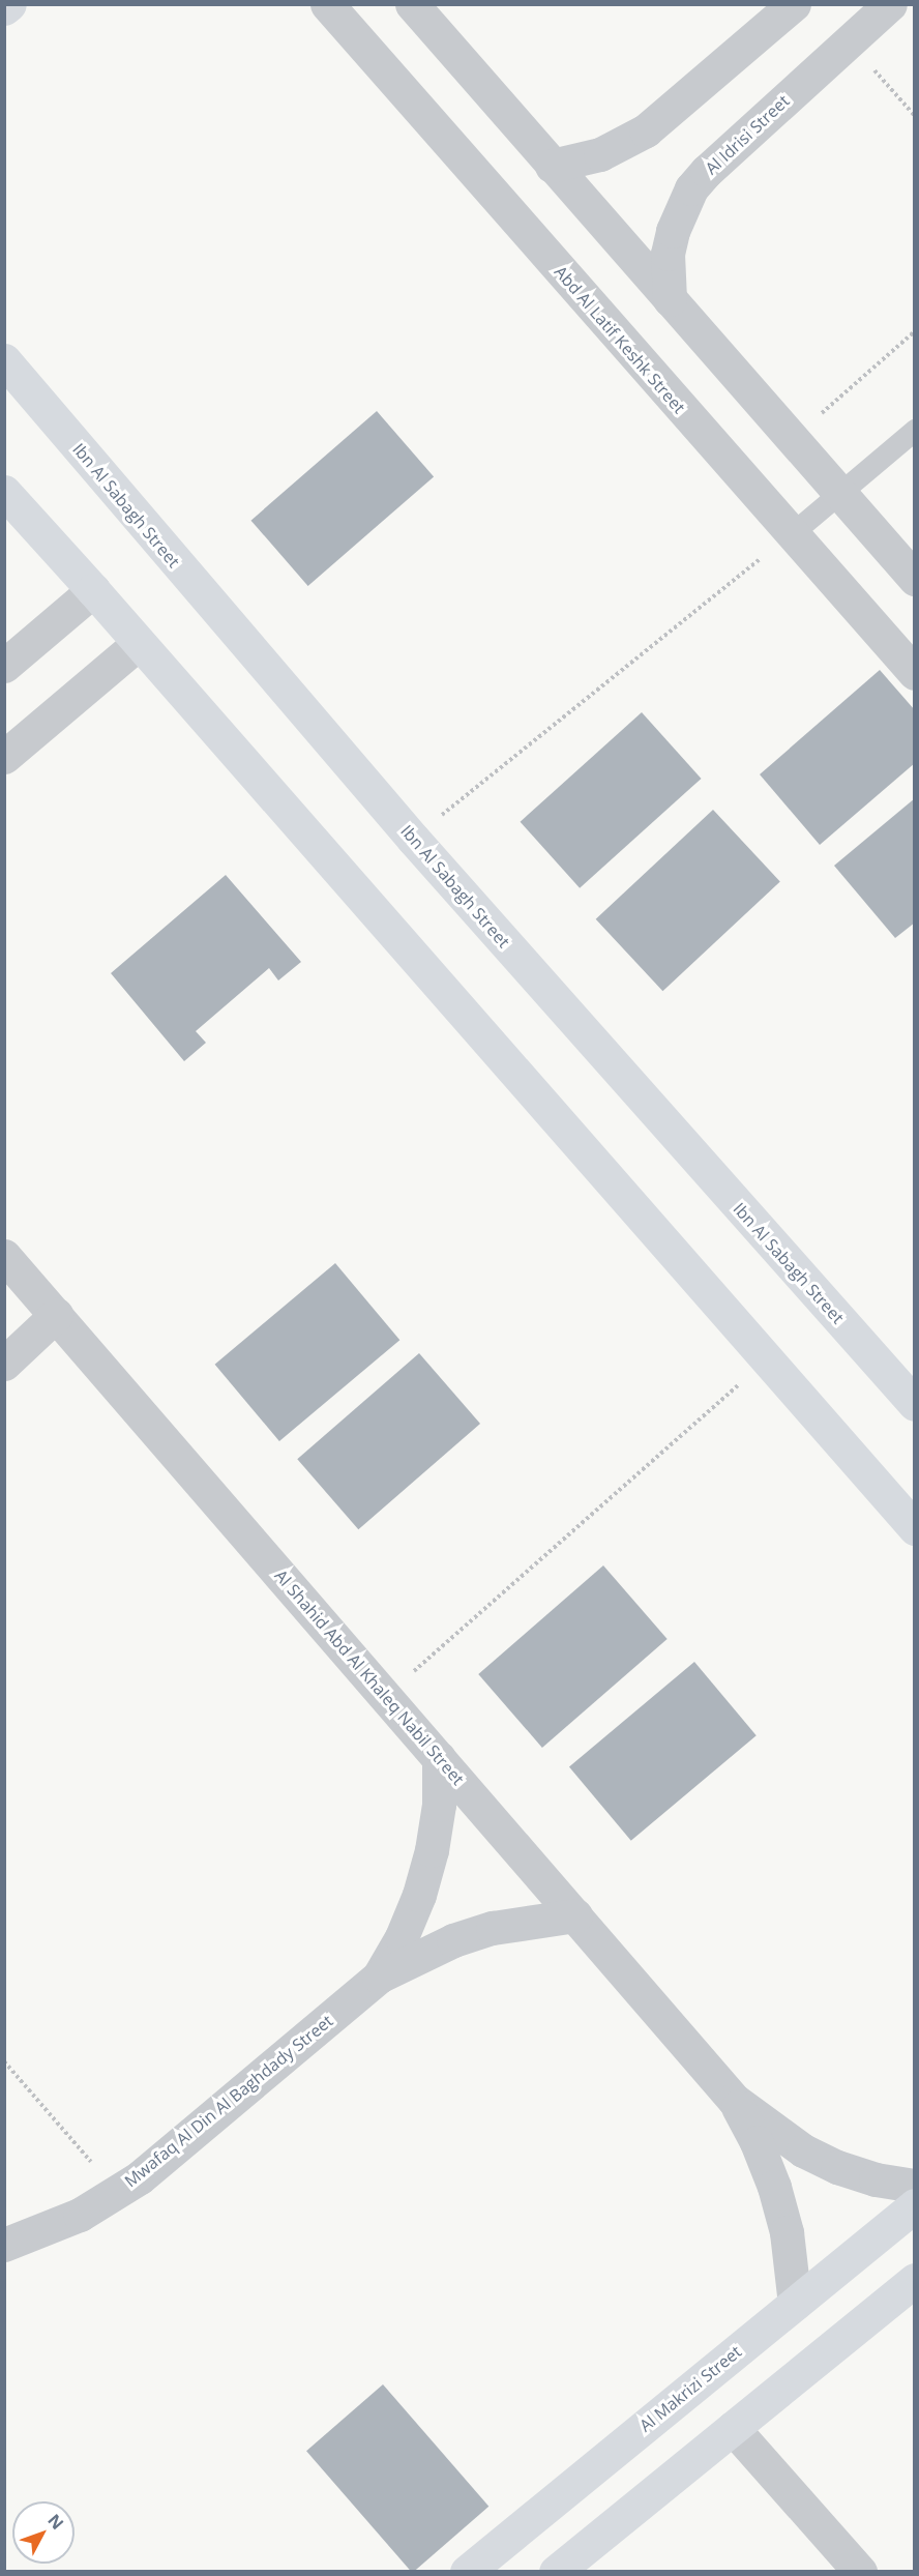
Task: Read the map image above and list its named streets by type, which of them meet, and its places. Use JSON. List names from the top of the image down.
{
  "streets": {
    "street": [
      "Al Idrisi Street",
      "Abd Al Latif Keshk Street",
      "Ibn Al Sabagh Street",
      "Al Shahid Abd Al Khaleq Nabil Street",
      "Mwafaq Al Din Al Baghdady Street",
      "Al Makrizi Street"
    ]
  },
  "crossings": [
    ["Al Shahid Abd Al Khaleq Nabil Street", "Mwafaq Al Din Al Baghdady Street"],
    ["Al Shahid Abd Al Khaleq Nabil Street", "Al Makrizi Street"]
  ],
  "north": "top right"
}
